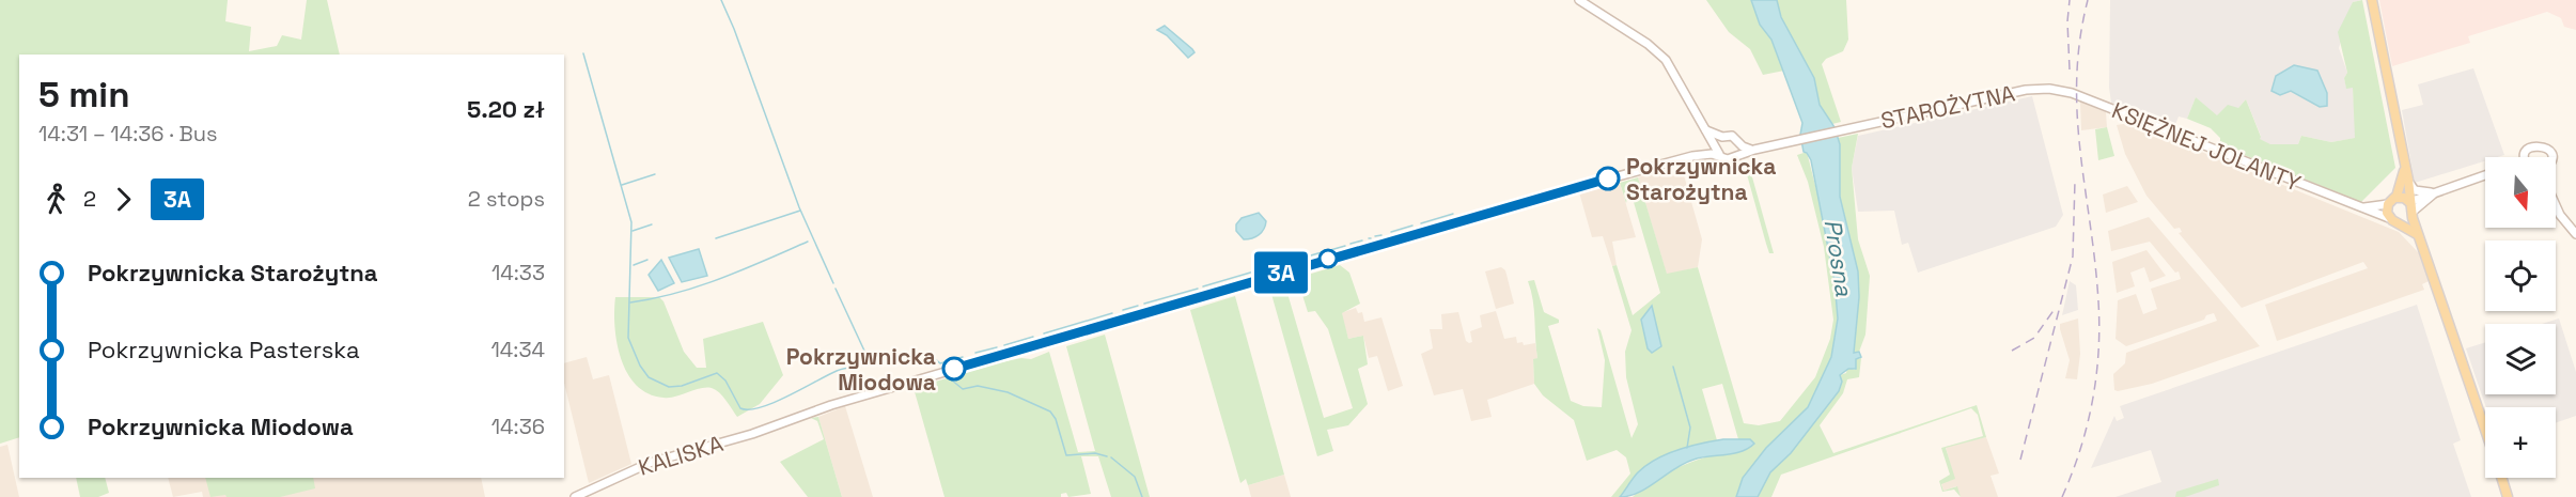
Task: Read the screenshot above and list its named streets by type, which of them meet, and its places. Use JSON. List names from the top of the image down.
{
  "streets": {
    "street": ["STAROŻYTNA", "KSIĘŻNEJ JOLANTY", "KALISKA"]
  },
  "crossings": [
    ["STAROŻYTNA", "KSIĘŻNEJ JOLANTY"]
  ],
  "water": ["Prosna"],
  "places": ["Pokrzywnicka Starożytna", "Pokrzywnicka Miodowa"],
  "lines": ["bus line 3A"],
  "north": "bottom",
  "page": {
    "on_map": "3A",
    "heading": ["5 min", "14:31 – 14:36 · Bus", "5.20 zł"],
    "map_buttons": "+",
    "legs": ["2", "3A", "2 stops"],
    "list": [
      {
        "name": "Pokrzywnicka Starożytna",
        "value": "14:33"
      },
      {
        "name": "Pokrzywnicka Pasterska",
        "value": "14:34"
      },
      {
        "name": "Pokrzywnicka Miodowa",
        "value": "14:36"
      }
    ]
  }
}
